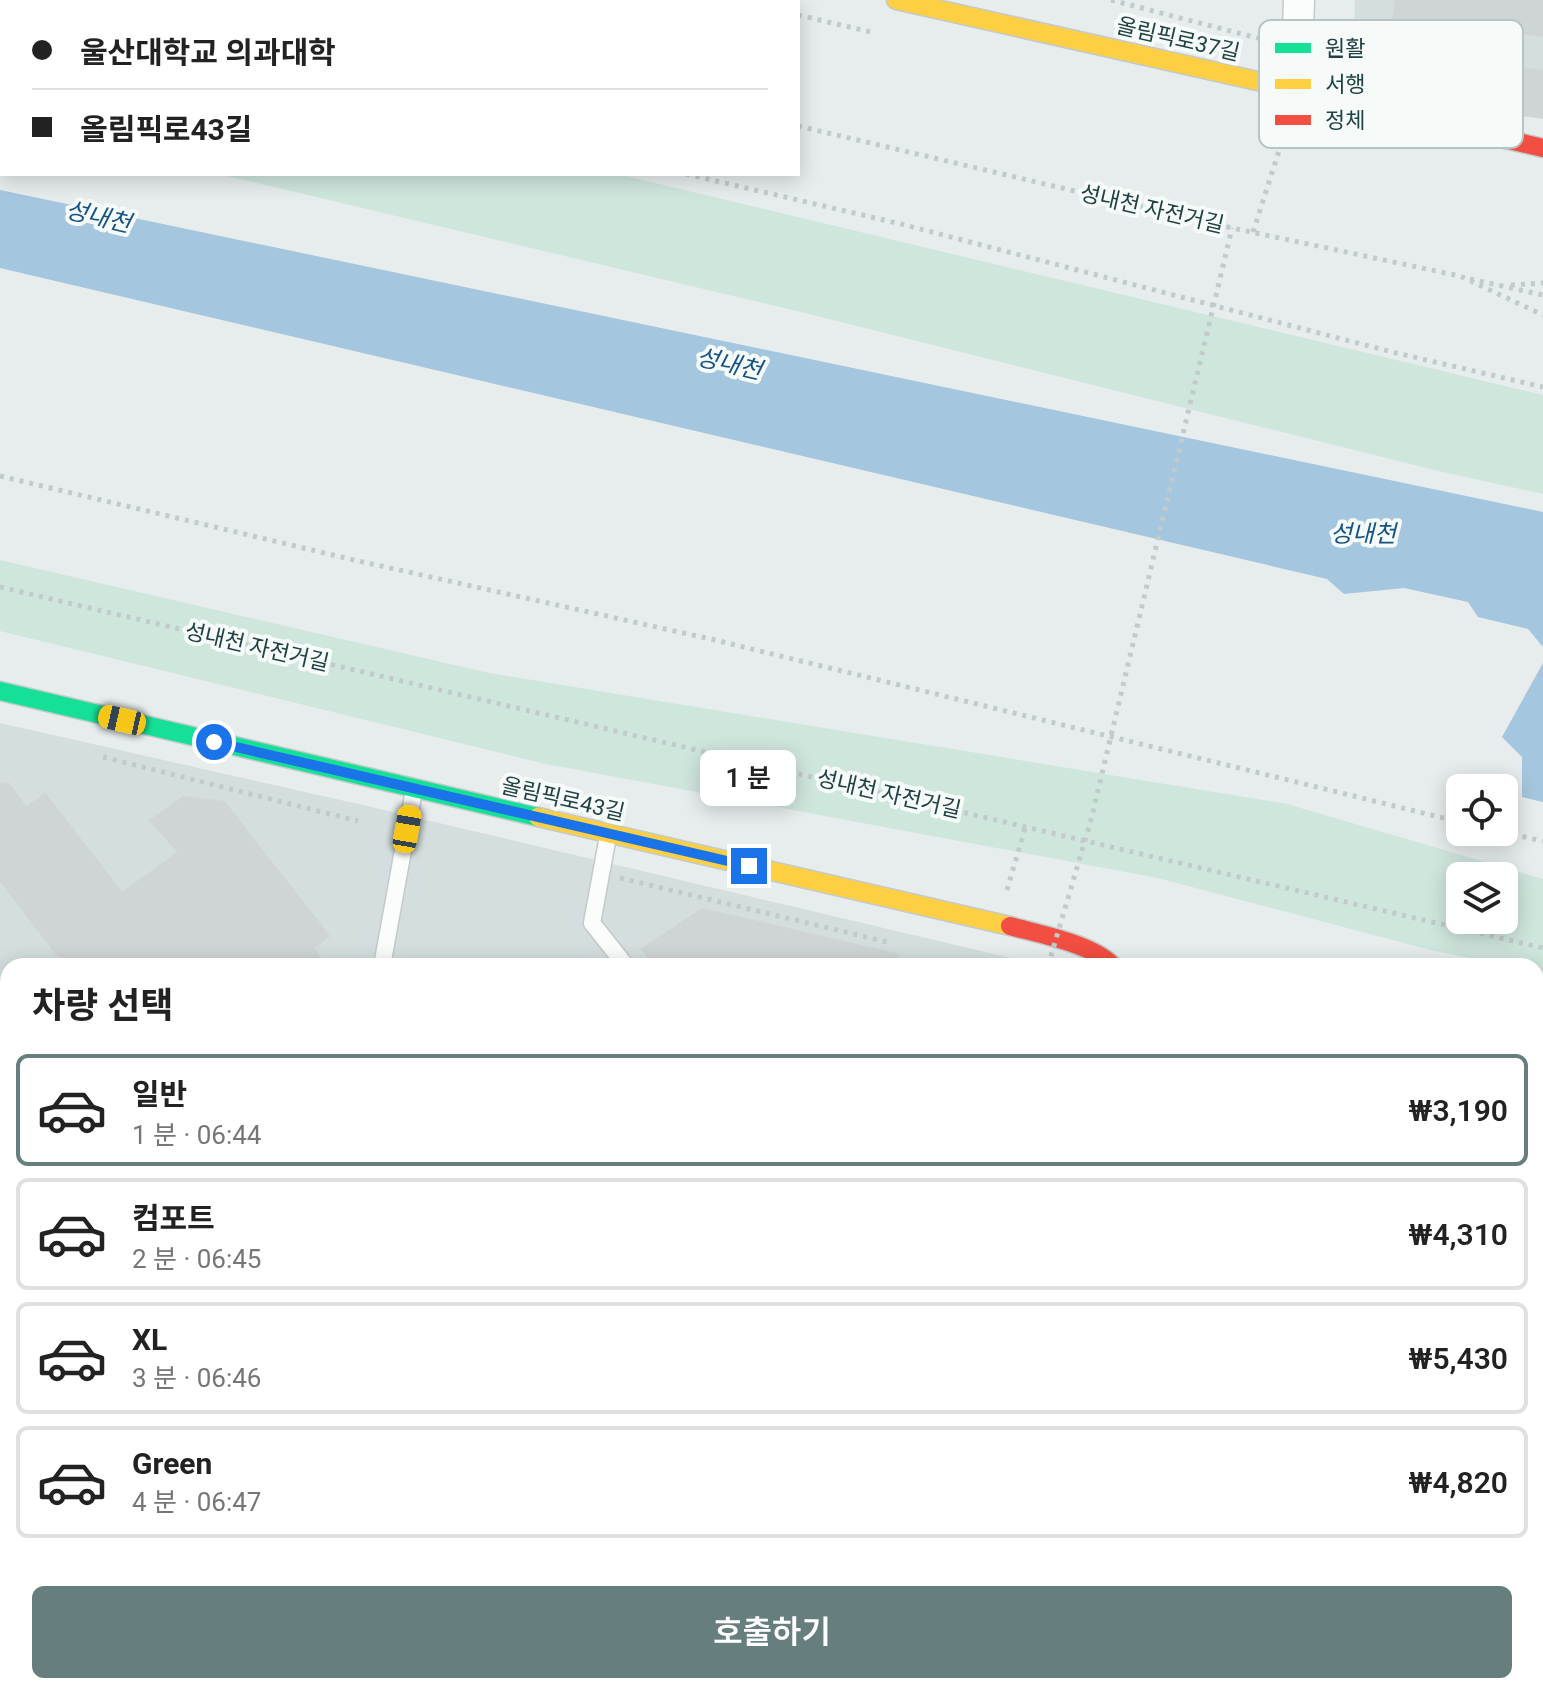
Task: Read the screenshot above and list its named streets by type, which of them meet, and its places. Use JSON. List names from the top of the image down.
{
  "streets": {
    "street": ["올림픽로37길", "올림픽로43길"],
    "path": ["성내천 자전거길"]
  },
  "water": ["성내천"],
  "legend": ["원활", "서행", "정체"],
  "page": {
    "banner": ["울산대학교 의과대학", "올림픽로43길"],
    "bubble": "1 분",
    "heading": "차량 선택",
    "list": [
      {
        "name": "일반",
        "note": "1 분 · 06:44",
        "value": "₩3,190"
      },
      {
        "name": "컴포트",
        "note": "2 분 · 06:45",
        "value": "₩4,310"
      },
      {
        "name": "XL",
        "note": "3 분 · 06:46",
        "value": "₩5,430"
      },
      {
        "name": "Green",
        "note": "4 분 · 06:47",
        "value": "₩4,820"
      }
    ],
    "buttons": "호출하기"
  }
}
